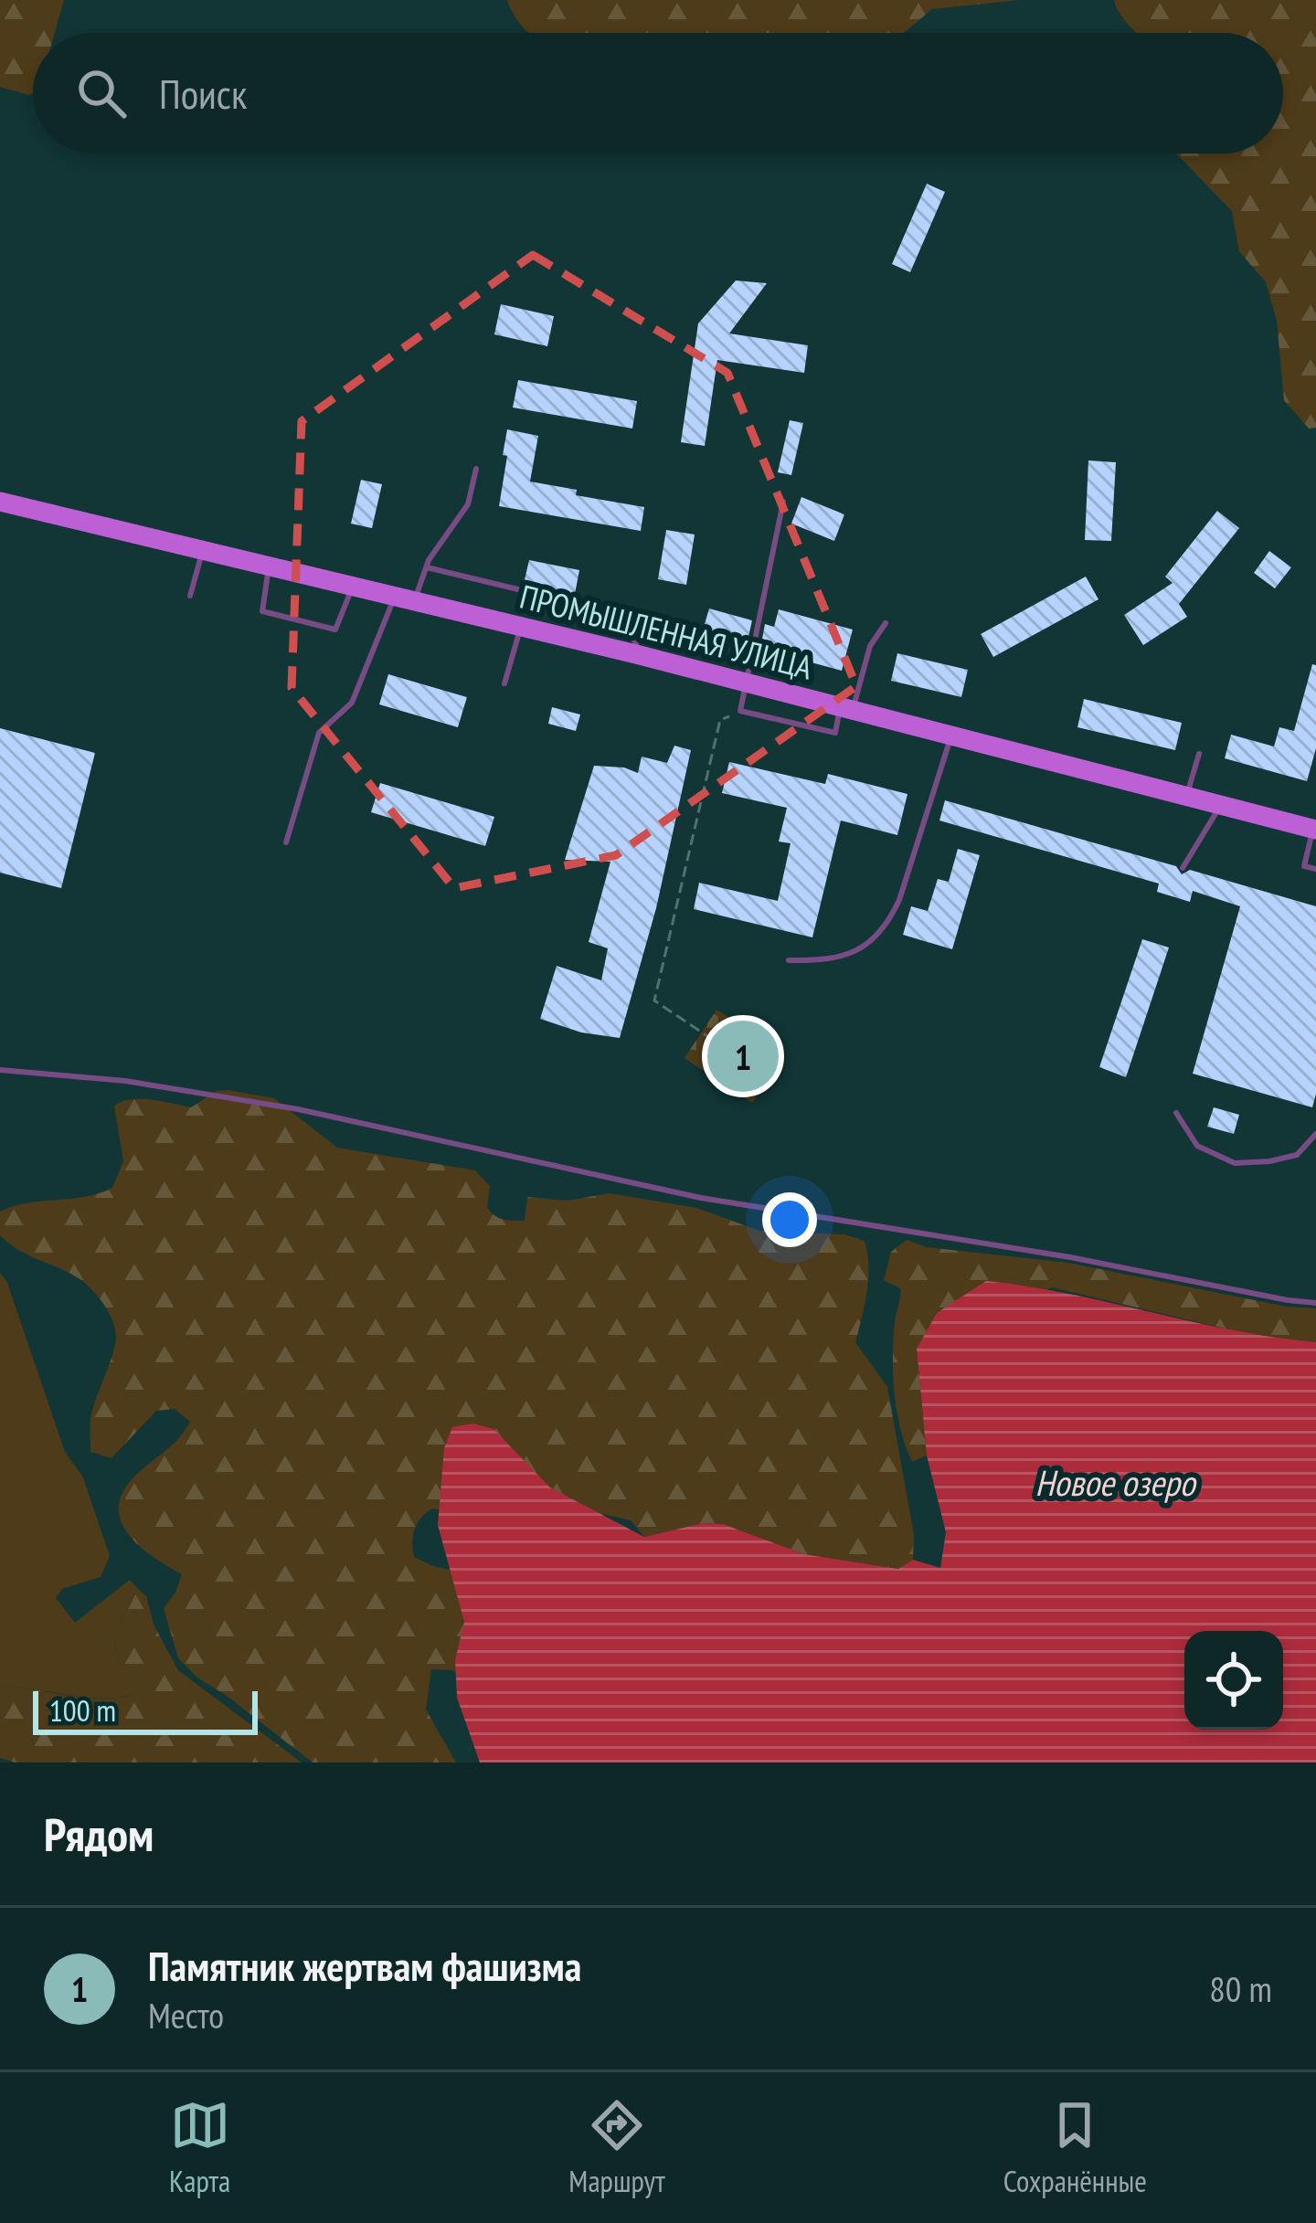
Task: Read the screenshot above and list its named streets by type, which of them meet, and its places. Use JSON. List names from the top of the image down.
{
  "streets": {
    "main road": ["ПРОМЫШЛЕННАЯ УЛИЦА"]
  },
  "water": ["Новое озеро"],
  "scale_bar": "100 m",
  "page": {
    "search": "Поиск",
    "pins": "1",
    "scale": "100 m",
    "heading": "Рядом",
    "list": [
      {
        "mark": "1",
        "name": "Памятник жертвам фашизма",
        "note": "Место",
        "value": "80 m"
      }
    ],
    "nav": ["Карта", "Маршрут", "Сохранённые"]
  }
}
